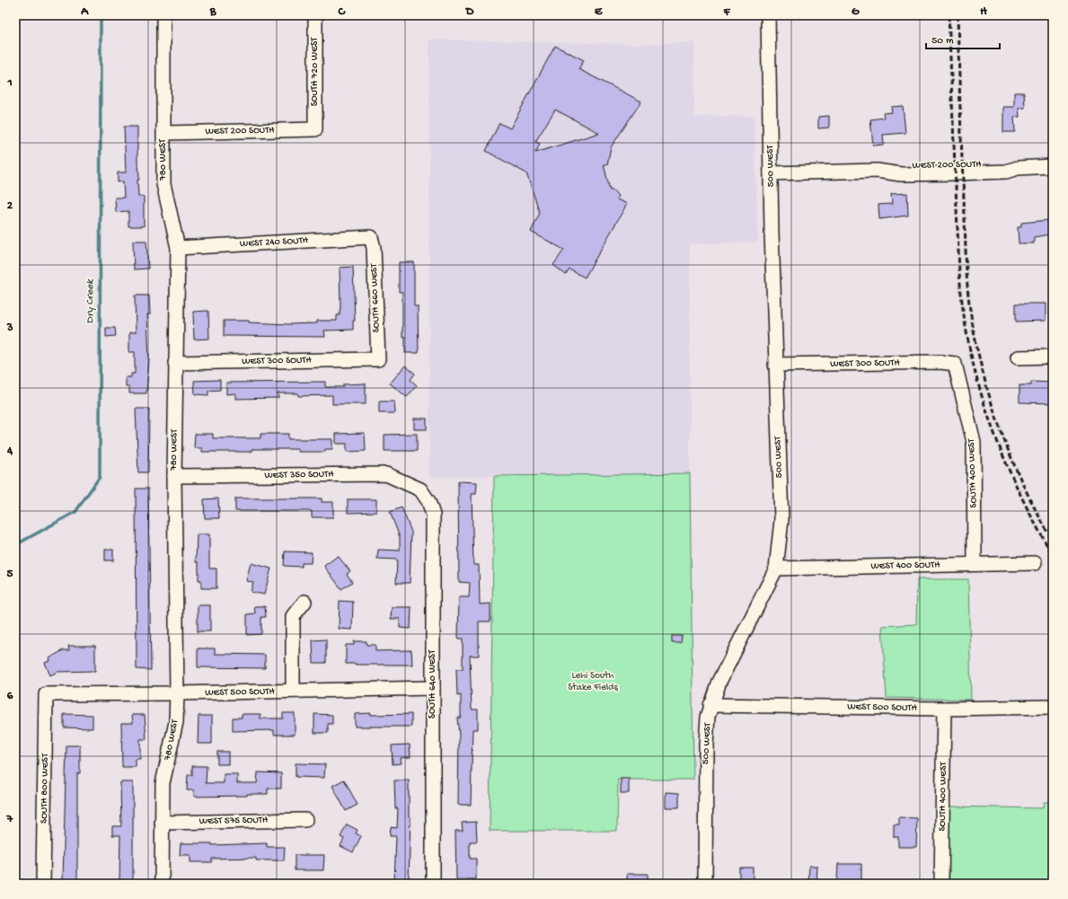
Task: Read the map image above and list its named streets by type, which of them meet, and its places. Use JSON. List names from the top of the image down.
{
  "streets": {
    "street": [
      "SOUTH 720 WEST",
      "WEST 200 SOUTH",
      "780 WEST",
      "500 WEST",
      "WEST 240 SOUTH",
      "SOUTH 660 WEST",
      "WEST 300 SOUTH",
      "SOUTH 400 WEST",
      "WEST 350 SOUTH",
      "WEST 400 SOUTH",
      "SOUTH 640 WEST",
      "WEST 500 SOUTH",
      "SOUTH 800 WEST",
      "WEST 575 SOUTH"
    ]
  },
  "crossings": [
    ["SOUTH 720 WEST", "WEST 200 SOUTH"],
    ["WEST 200 SOUTH", "780 WEST"],
    ["WEST 200 SOUTH", "500 WEST"],
    ["780 WEST", "WEST 240 SOUTH"],
    ["780 WEST", "WEST 300 SOUTH"],
    ["780 WEST", "WEST 350 SOUTH"],
    ["780 WEST", "WEST 500 SOUTH"],
    ["780 WEST", "WEST 575 SOUTH"],
    ["500 WEST", "WEST 300 SOUTH"],
    ["500 WEST", "WEST 400 SOUTH"],
    ["500 WEST", "WEST 500 SOUTH"],
    ["WEST 240 SOUTH", "SOUTH 660 WEST"],
    ["SOUTH 660 WEST", "WEST 300 SOUTH"],
    ["WEST 300 SOUTH", "SOUTH 400 WEST"],
    ["SOUTH 400 WEST", "WEST 400 SOUTH"],
    ["SOUTH 400 WEST", "WEST 500 SOUTH"],
    ["WEST 350 SOUTH", "SOUTH 640 WEST"],
    ["SOUTH 640 WEST", "WEST 500 SOUTH"],
    ["WEST 500 SOUTH", "SOUTH 800 WEST"]
  ],
  "water": ["Dry Creek"],
  "parks": ["Lehi South Stake Fields"],
  "scale_bar": "50 m",
  "grid": {
    "columns": [
      "A",
      "B",
      "C",
      "D",
      "E",
      "F",
      "G",
      "H"
    ],
    "rows": [
      "1",
      "2",
      "3",
      "4",
      "5",
      "6",
      "7"
    ]
  }
}
